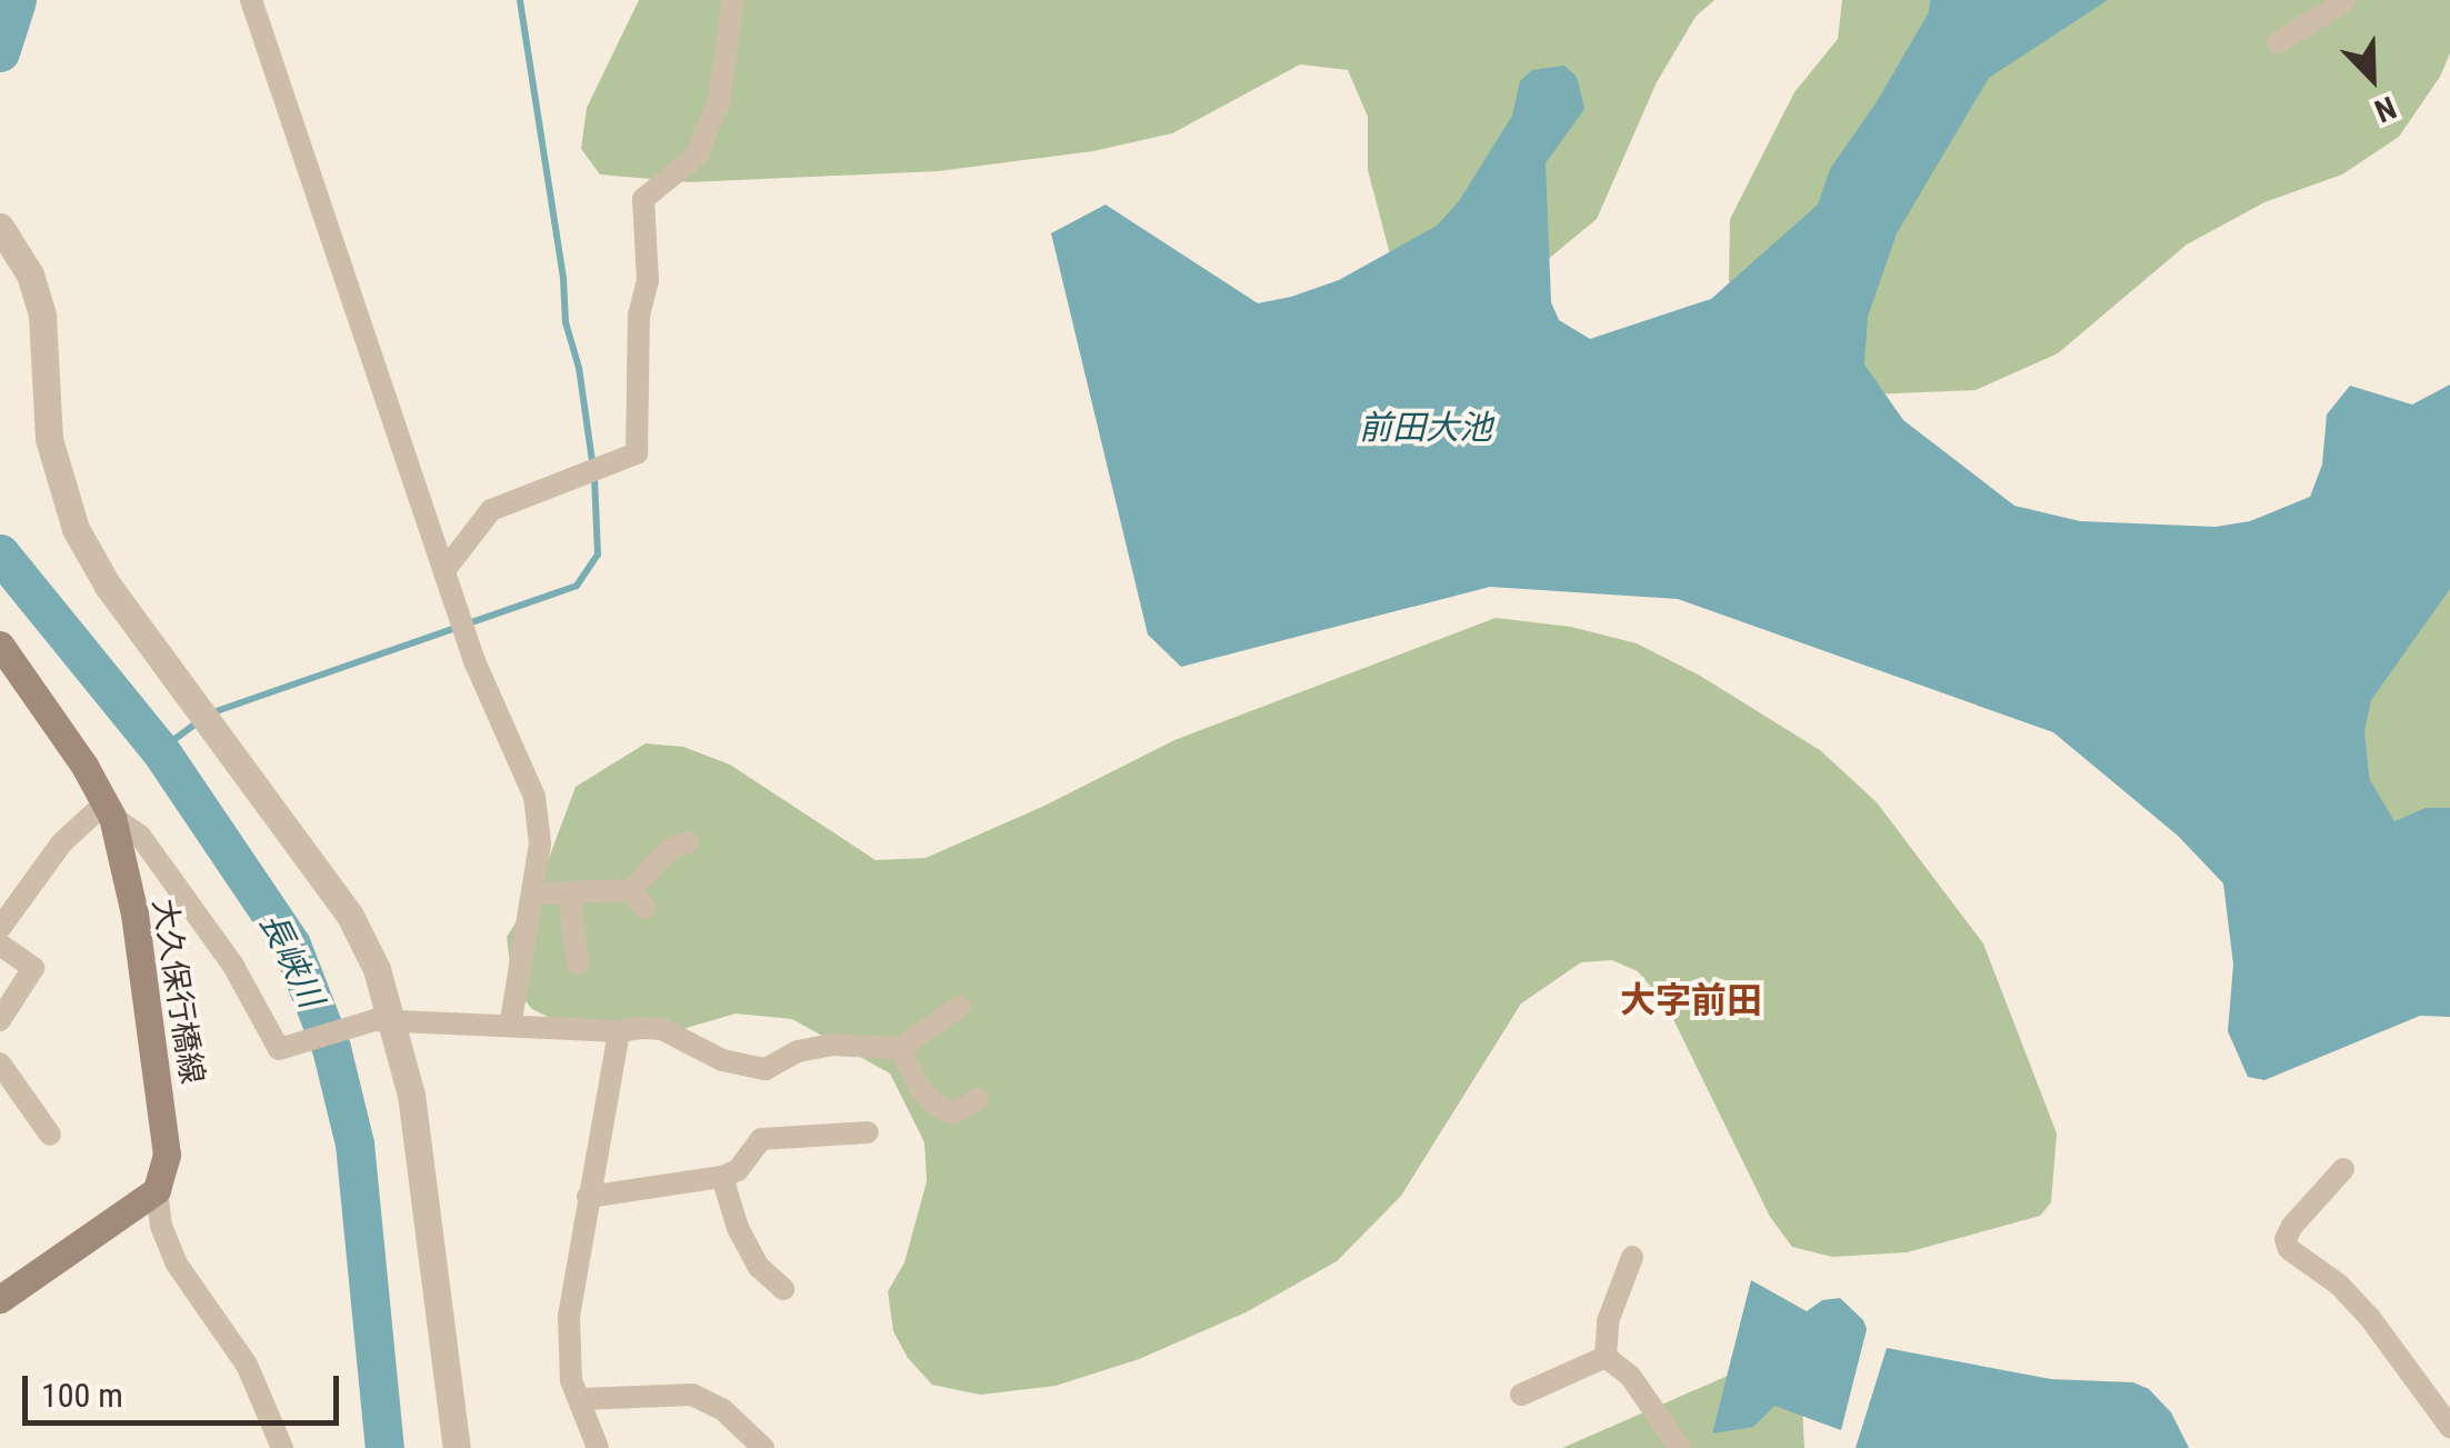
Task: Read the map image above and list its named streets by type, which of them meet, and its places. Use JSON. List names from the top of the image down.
{
  "streets": {
    "main road": ["大久保行橋線"]
  },
  "districts": ["大字前田"],
  "water": ["前田大池", "長峡川"],
  "scale_bar": "100 m",
  "north": "bottom right"
}
